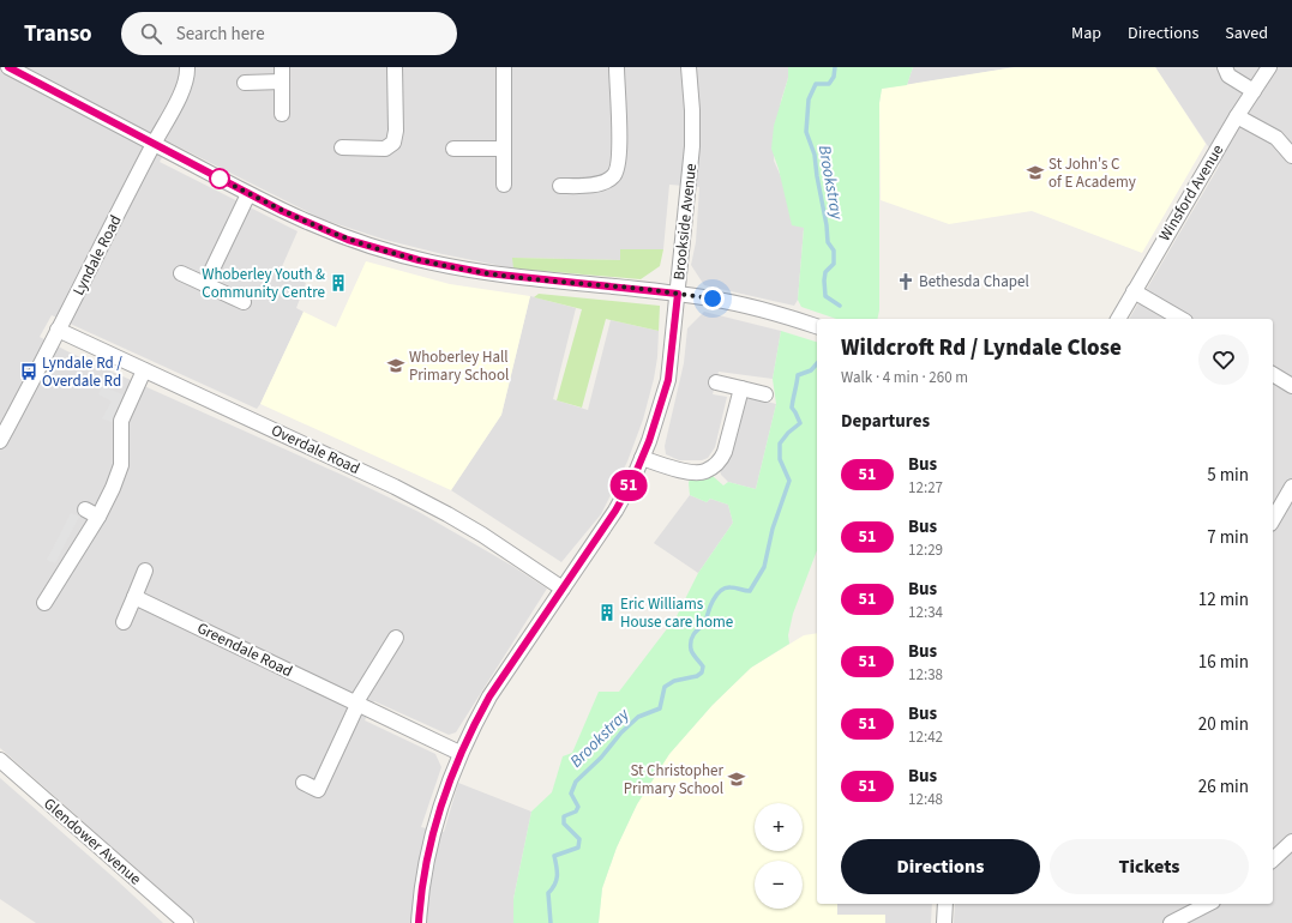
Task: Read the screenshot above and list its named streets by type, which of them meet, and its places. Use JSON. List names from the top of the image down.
{
  "streets": {
    "street": [
      "Winsford Avenue",
      "Brookside Avenue",
      "Lyndale Road",
      "Overdale Road",
      "Greendale Road",
      "Glendower Avenue"
    ]
  },
  "crossings": [
    ["Brookside Avenue", "Overdale Road"],
    ["Brookside Avenue", "Greendale Road"],
    ["Lyndale Road", "Overdale Road"]
  ],
  "water": ["Brookstray"],
  "places": {
    "school or university": ["St John's C of E Academy", "Whoberley Hall Primary School", "St Christopher Primary School"],
    "church": ["Bethesda Chapel"],
    "building": ["Whoberley Youth & Community Centre", "Eric Williams House care home"],
    "bus stop": ["Lyndale Rd / Overdale Rd"]
  },
  "lines": ["bus line 51"],
  "page": {
    "header": "Transo",
    "search": "Search here",
    "nav": ["Map", "Directions", "Saved"],
    "on_map": "51",
    "heading": [
      ["Wildcroft Rd / Lyndale Close", "Walk · 4 min · 260 m"],
      "Departures"
    ],
    "list": [
      {
        "mark": "51",
        "name": "Bus",
        "note": "12:27",
        "value": "5 min"
      },
      {
        "mark": "51",
        "name": "Bus",
        "note": "12:29",
        "value": "7 min"
      },
      {
        "mark": "51",
        "name": "Bus",
        "note": "12:34",
        "value": "12 min"
      },
      {
        "mark": "51",
        "name": "Bus",
        "note": "12:38",
        "value": "16 min"
      },
      {
        "mark": "51",
        "name": "Bus",
        "note": "12:42",
        "value": "20 min"
      },
      {
        "mark": "51",
        "name": "Bus",
        "note": "12:48",
        "value": "26 min"
      }
    ],
    "map_buttons": ["+", "−"],
    "buttons": ["Directions", "Tickets"]
  }
}
